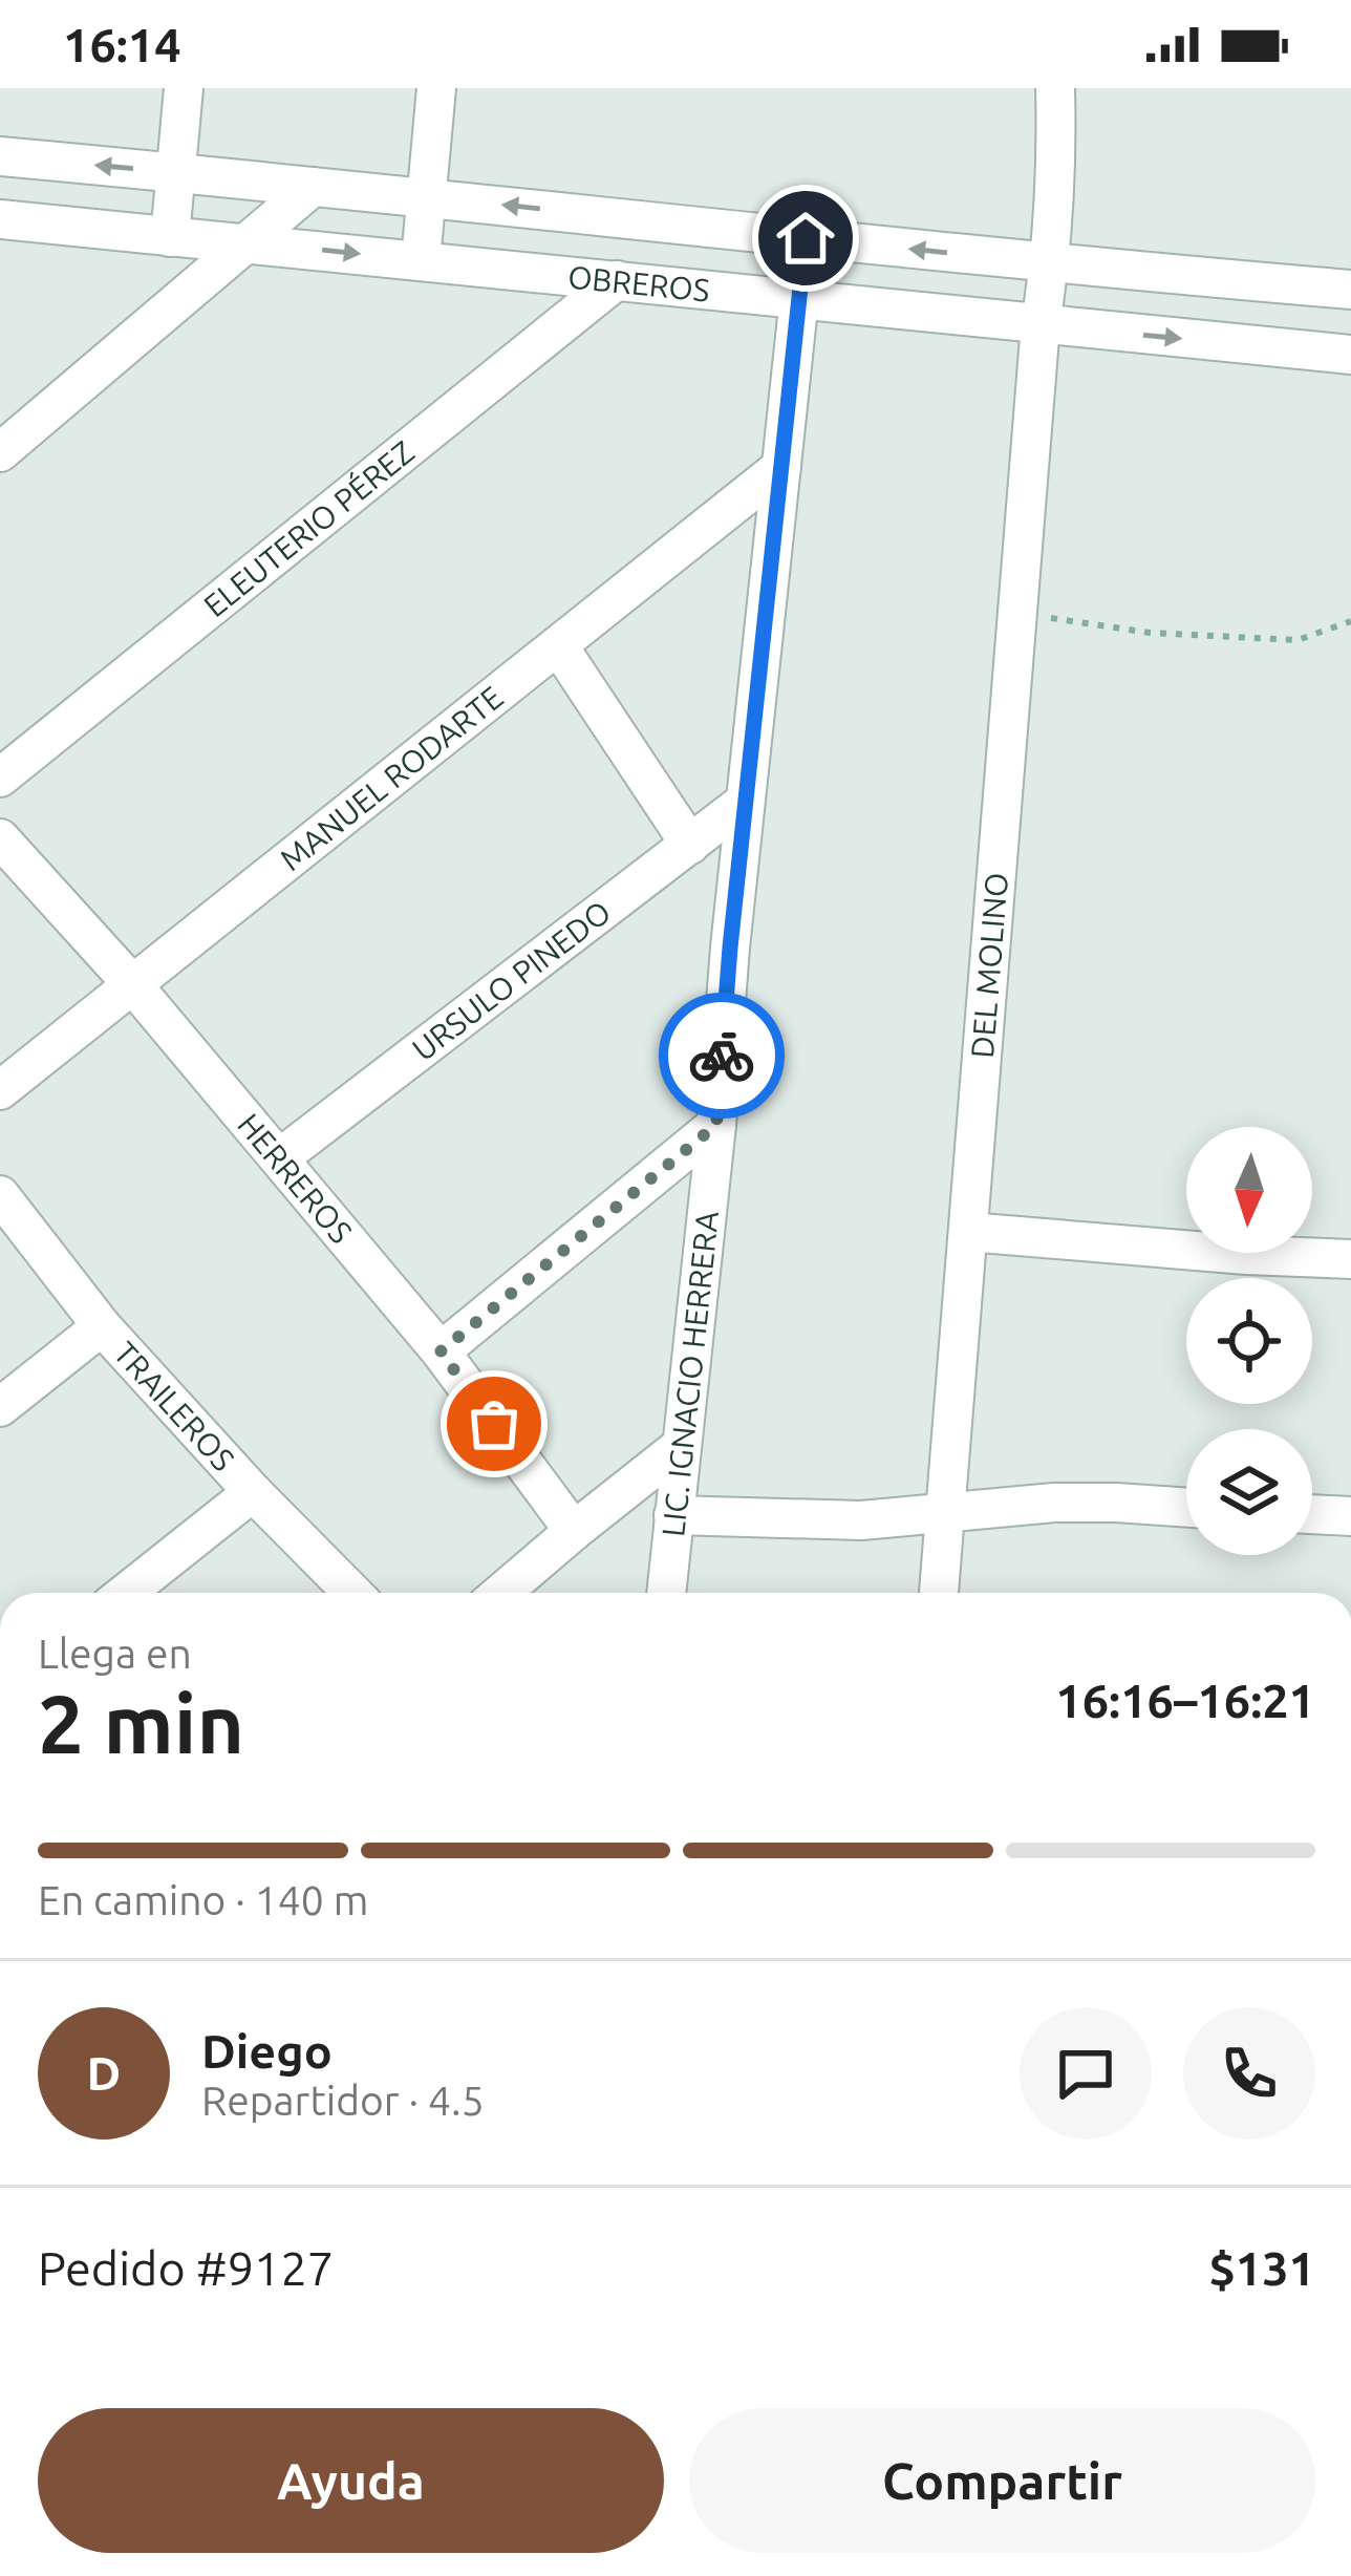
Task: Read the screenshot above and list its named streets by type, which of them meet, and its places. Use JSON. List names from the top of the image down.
{
  "streets": {
    "street": [
      "OBREROS",
      "ELEUTERIO PÉREZ",
      "MANUEL RODARTE",
      "DEL MOLINO",
      "URSULO PINEDO",
      "HERREROS",
      "LIC. IGNACIO HERRERA",
      "TRAILEROS"
    ]
  },
  "crossings": [
    ["OBREROS", "ELEUTERIO PÉREZ"],
    ["OBREROS", "DEL MOLINO"],
    ["OBREROS", "LIC. IGNACIO HERRERA"],
    ["MANUEL RODARTE", "HERREROS"],
    ["MANUEL RODARTE", "LIC. IGNACIO HERRERA"],
    ["URSULO PINEDO", "HERREROS"],
    ["URSULO PINEDO", "LIC. IGNACIO HERRERA"]
  ],
  "north": "bottom",
  "page": {
    "status": "16:14",
    "heading": ["2 min", "Llega en", "16:16–16:21"],
    "panel": [
      "Diego",
      "Repartidor · 4.5",
      "Pedido #9127",
      "$131"
    ],
    "bar": "En camino · 140 m",
    "round": "D",
    "buttons": ["Ayuda", "Compartir"]
  }
}
